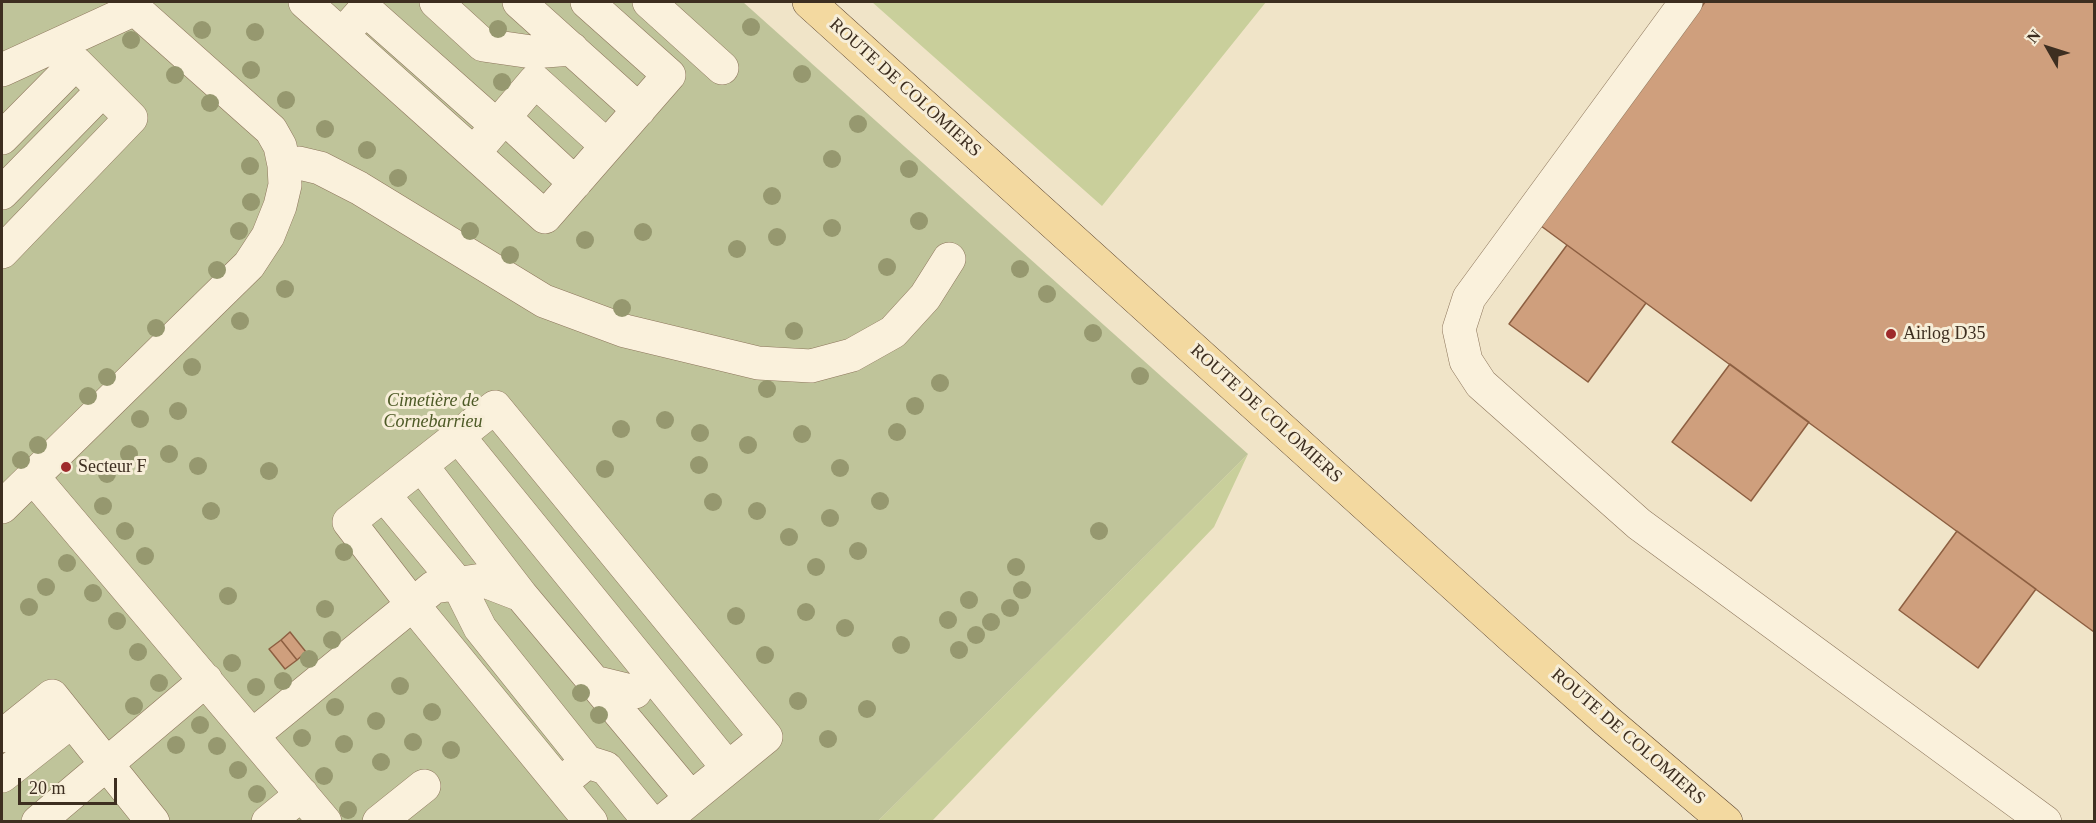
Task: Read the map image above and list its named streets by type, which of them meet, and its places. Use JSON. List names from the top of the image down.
{
  "streets": {
    "main road": ["ROUTE DE COLOMIERS"]
  },
  "parks": ["Cimetière de Cornebarrieu"],
  "places": ["Airlog D35", "Secteur F"],
  "scale_bar": "20 m",
  "north": "top left"
}
